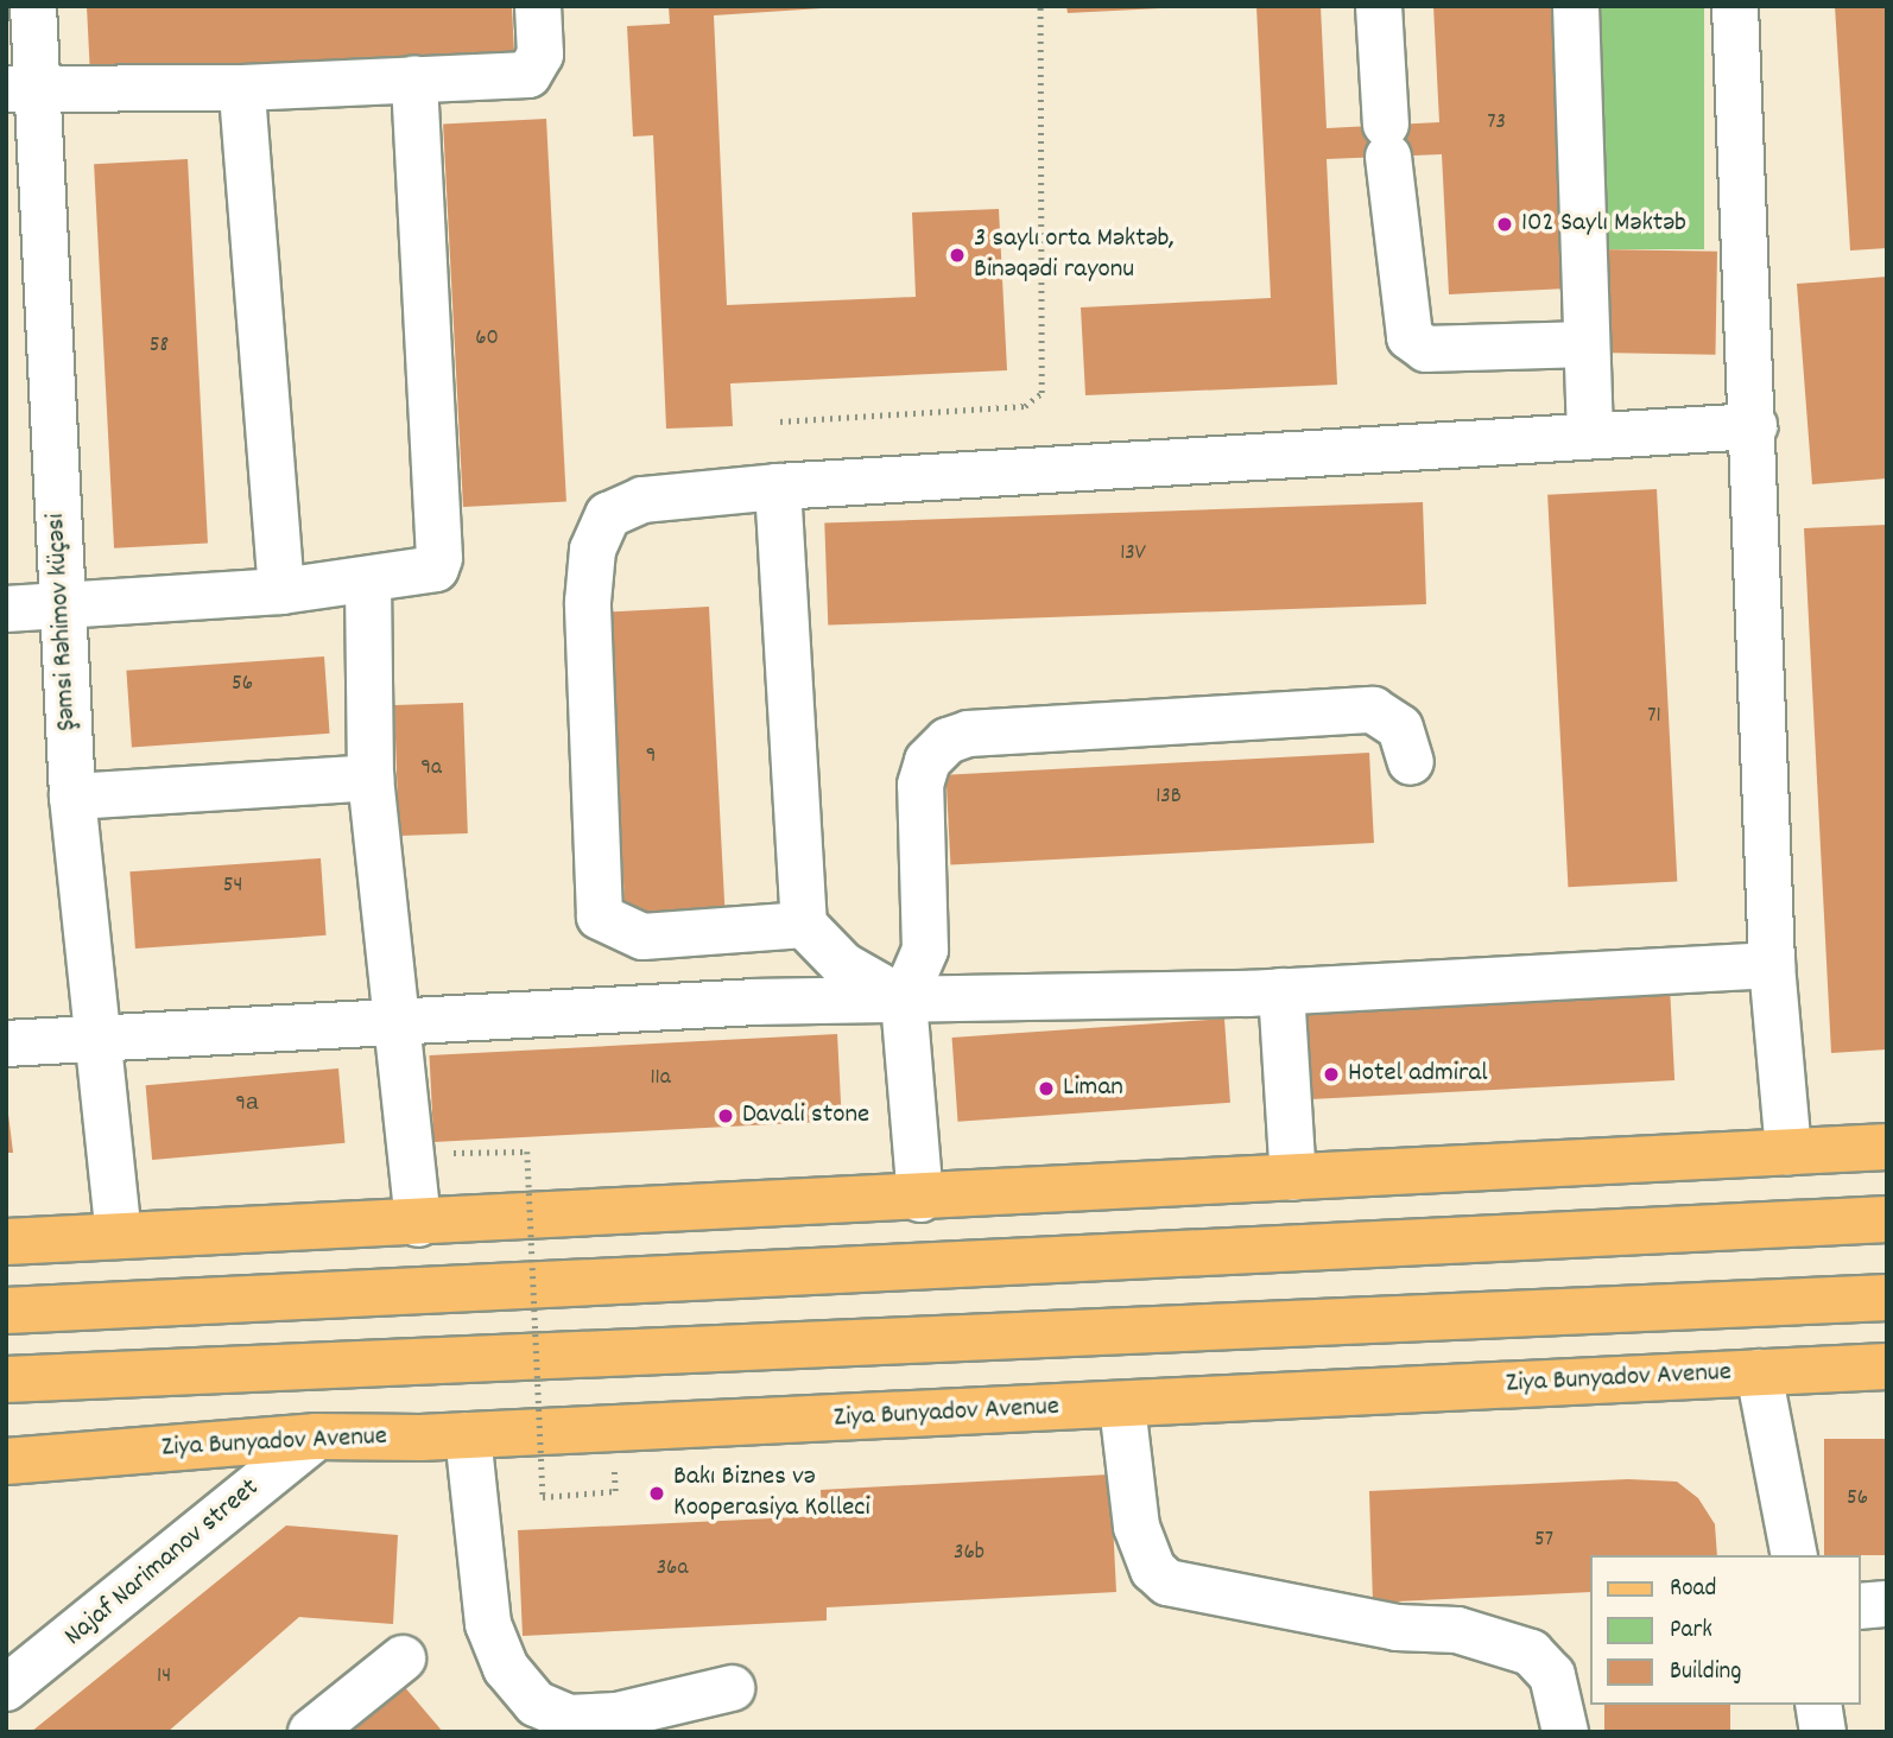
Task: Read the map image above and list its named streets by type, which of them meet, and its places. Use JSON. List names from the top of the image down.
{
  "streets": {
    "main road": ["Ziya Bunyadov Avenue"],
    "street": ["Şəmsi Rəhimov küçəsi", "Najaf Narimanov street"]
  },
  "crossings": [
    ["Ziya Bunyadov Avenue", "Najaf Narimanov street"]
  ],
  "places": [
    "102 Saylı Məktəb",
    "3 saylı orta Məktəb, Binəqədi rayonu",
    "Hotel admiral",
    "Liman",
    "Davali stone",
    "Bakı Biznes və Kooperasiya Kolleci"
  ],
  "house_numbers": [
    "73",
    "60",
    "58",
    "13V",
    "56",
    "71",
    "9",
    "9a",
    "13B",
    "54",
    "11a",
    "9а",
    "56",
    "57",
    "36b",
    "36a",
    "14"
  ],
  "legend": ["Road", "Park", "Building"]
}
